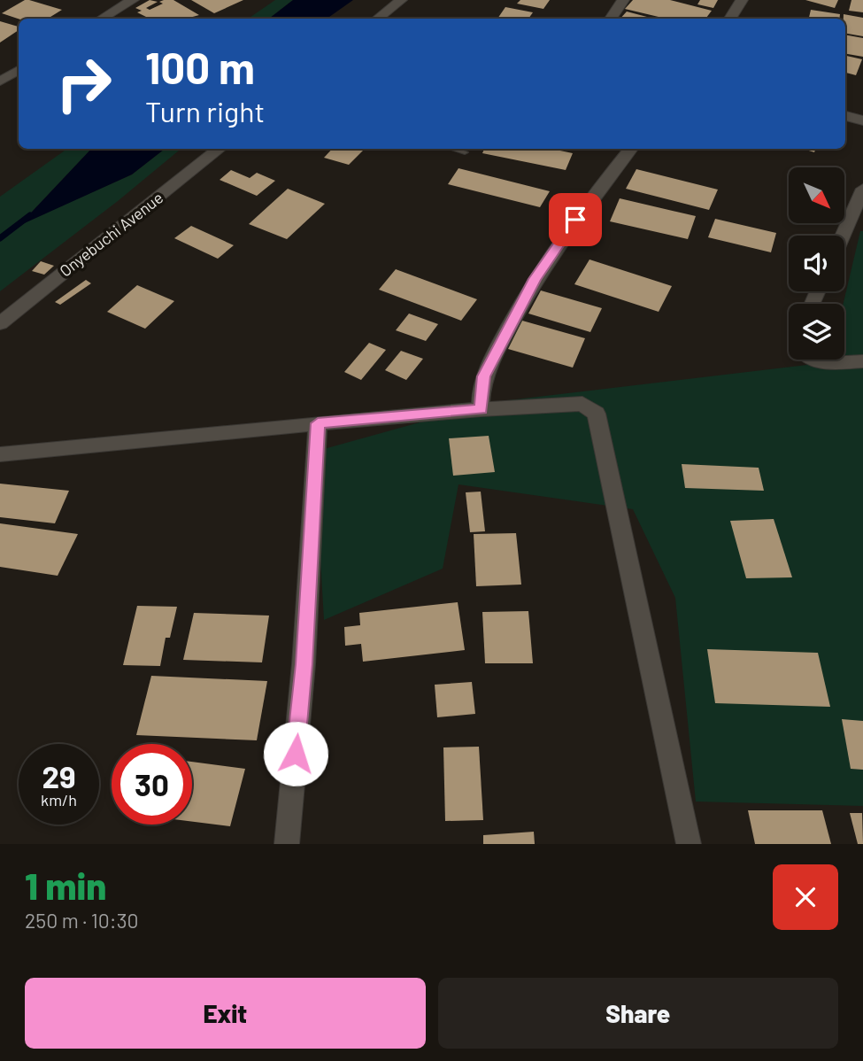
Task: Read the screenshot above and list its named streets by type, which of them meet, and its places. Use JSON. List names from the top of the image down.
{
  "streets": {
    "street": ["Onyebuchi Avenue"]
  },
  "north": "bottom right",
  "page": {
    "turn": ["100 m", "Turn right"],
    "speed": "29 km/h",
    "limit": "30",
    "heading": ["1 min", "250 m · 10:30"],
    "buttons": ["Exit", "Share"]
  }
}
